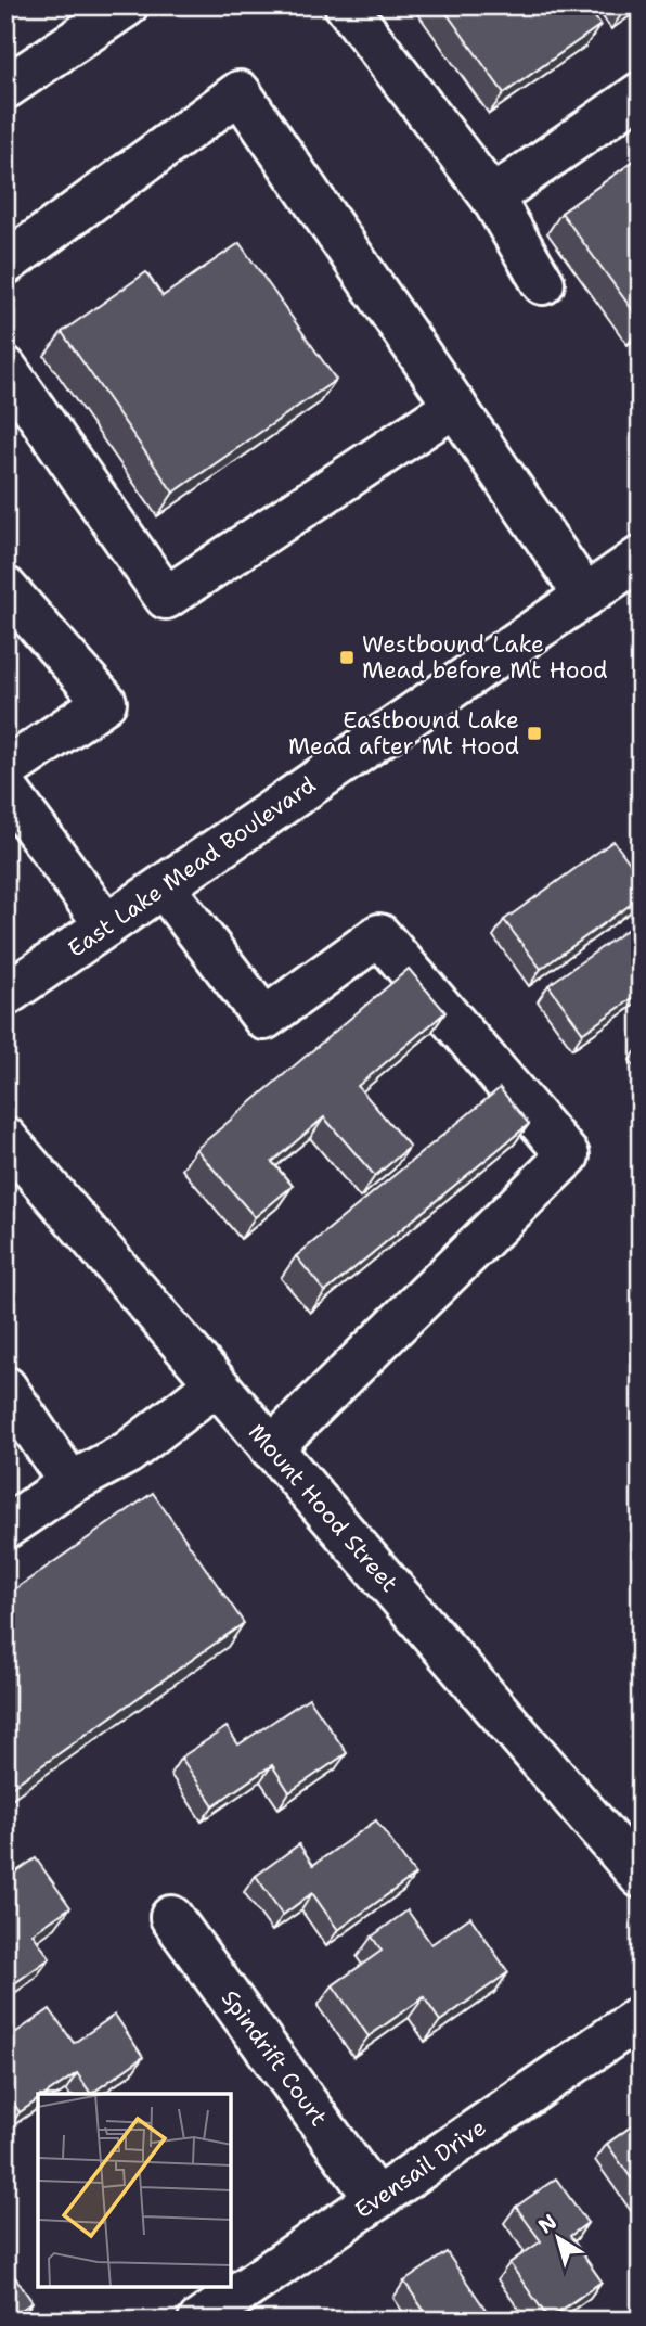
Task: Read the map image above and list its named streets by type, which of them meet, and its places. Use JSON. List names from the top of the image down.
{
  "streets": {
    "street": [
      "East Lake Mead Boulevard",
      "Mount Hood Street",
      "Spindrift Court",
      "Evensail Drive"
    ]
  },
  "crossings": [
    ["Spindrift Court", "Evensail Drive"]
  ],
  "places": {
    "transit": ["Westbound Lake Mead before Mt Hood", "Eastbound Lake Mead after Mt Hood"]
  },
  "north": "top left"
}
